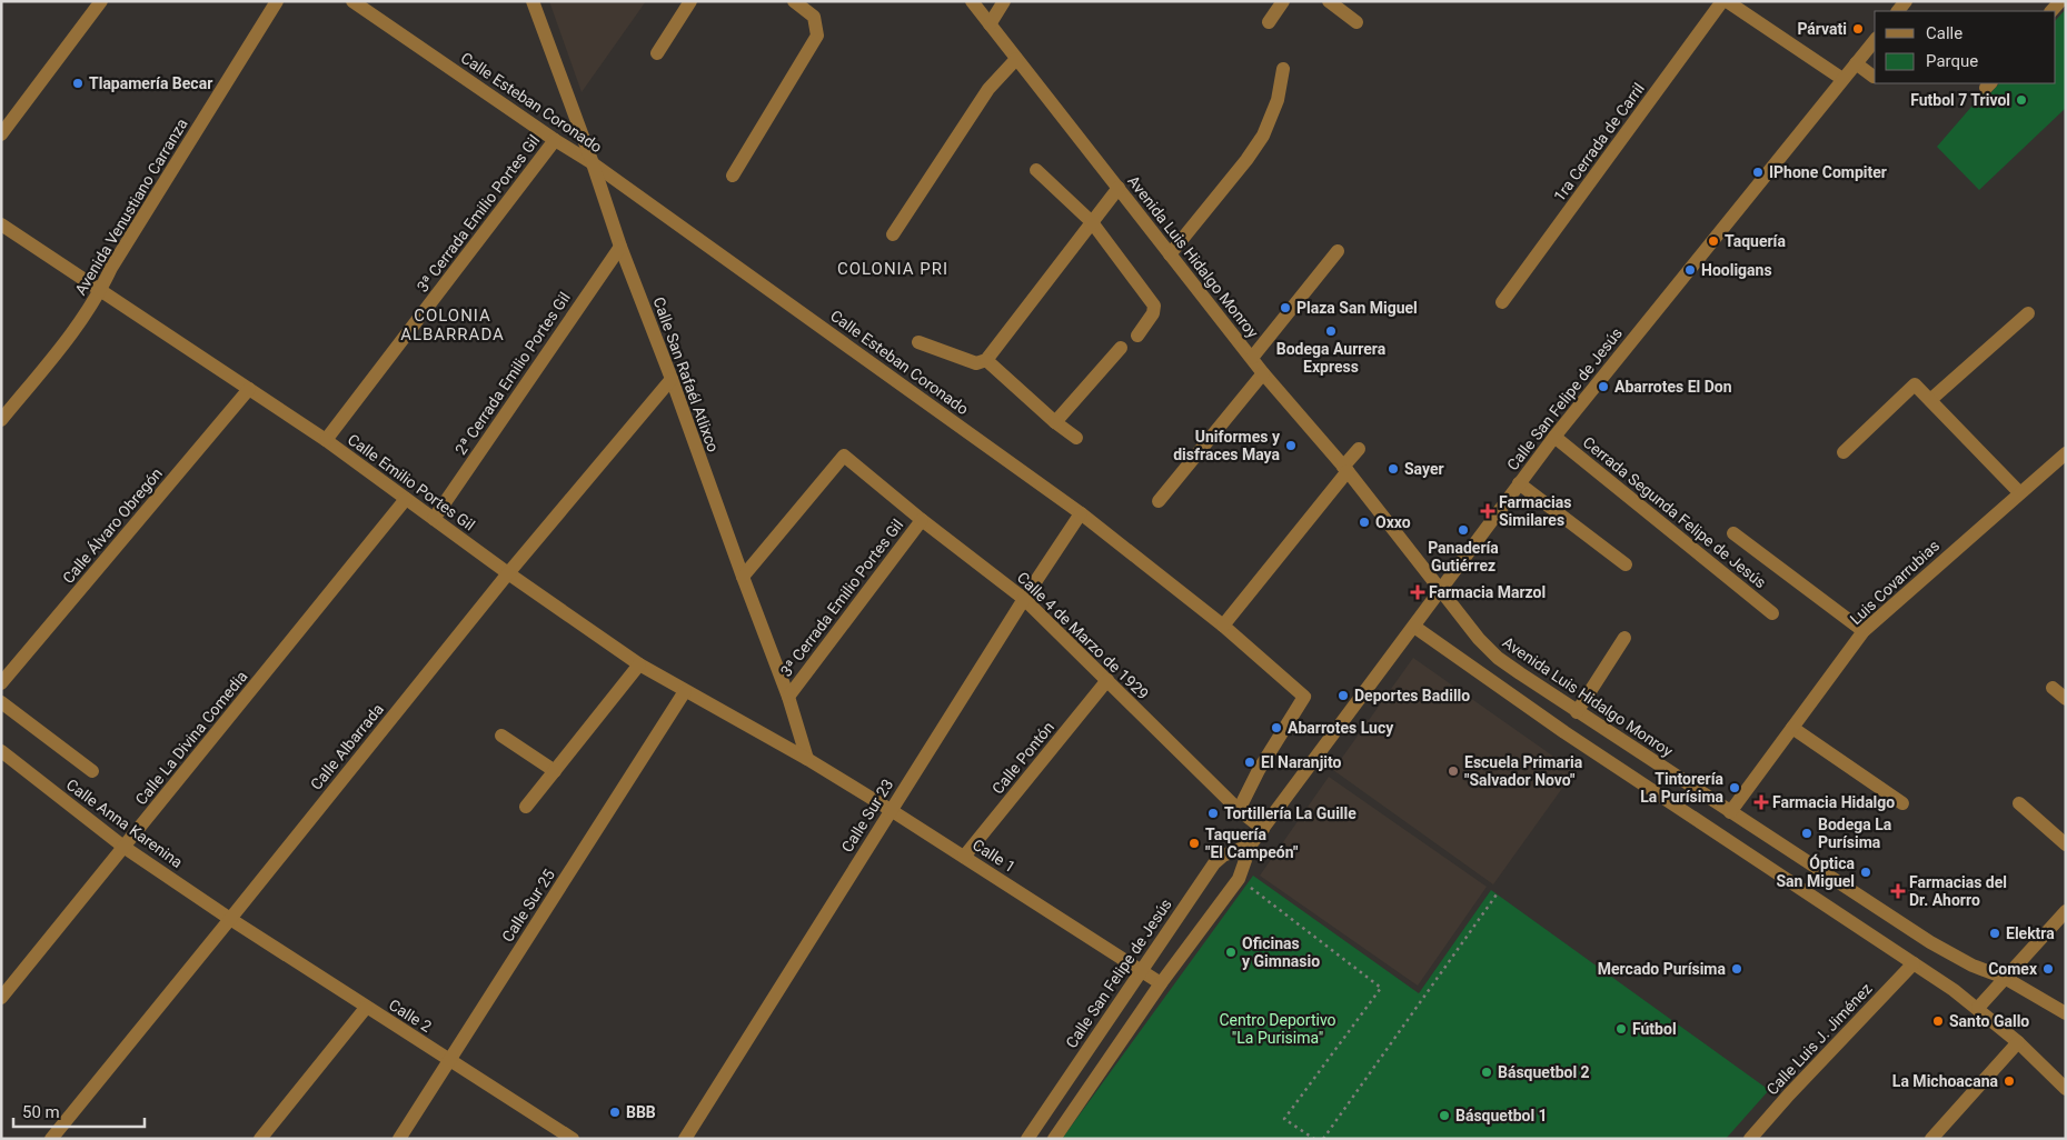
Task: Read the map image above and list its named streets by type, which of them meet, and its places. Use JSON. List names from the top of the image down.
{
  "streets": {
    "street": [
      "Calle Esteban Coronado",
      "1ra Cerrada de Carril",
      "Avenida Venustiano Carranza",
      "3ª Cerrada Emilio Portes Gil",
      "Avenida Luis Hidalgo Monroy",
      "2ª Cerrada Emilio Portes Gil",
      "Calle San Rafaél Atlixco",
      "Calle San Felipe de Jesús",
      "Calle Emilio Portes Gil",
      "Cerrada Segunda Felipe de Jesús",
      "Calle Álvaro Obregón",
      "Luis Covarrubias",
      "Calle 4 de Marzo de 1929",
      "Calle La Divina Comedia",
      "Calle Albarrada",
      "Calle Pontón",
      "Calle Sur 23",
      "Calle Anna Karenina",
      "Calle 1",
      "Calle Sur 25",
      "Calle 2",
      "Calle Luis J. Jiménez"
    ]
  },
  "crossings": [
    ["Calle Esteban Coronado", "3ª Cerrada Emilio Portes Gil"],
    ["Calle Esteban Coronado", "Calle San Rafaél Atlixco"],
    ["Calle Esteban Coronado", "Calle 4 de Marzo de 1929"],
    ["Calle Esteban Coronado", "Calle Sur 23"],
    ["Avenida Venustiano Carranza", "Calle Emilio Portes Gil"],
    ["3ª Cerrada Emilio Portes Gil", "Calle San Rafaél Atlixco"],
    ["3ª Cerrada Emilio Portes Gil", "Calle Emilio Portes Gil"],
    ["3ª Cerrada Emilio Portes Gil", "Calle 4 de Marzo de 1929"],
    ["Avenida Luis Hidalgo Monroy", "Calle San Felipe de Jesús"],
    ["Avenida Luis Hidalgo Monroy", "Luis Covarrubias"],
    ["2ª Cerrada Emilio Portes Gil", "Calle San Rafaél Atlixco"],
    ["2ª Cerrada Emilio Portes Gil", "Calle Emilio Portes Gil"],
    ["Calle San Rafaél Atlixco", "Calle Emilio Portes Gil"],
    ["Calle San Rafaél Atlixco", "Calle 4 de Marzo de 1929"],
    ["Calle San Rafaél Atlixco", "Calle Albarrada"],
    ["Calle San Rafaél Atlixco", "Calle 1"],
    ["Calle San Felipe de Jesús", "Cerrada Segunda Felipe de Jesús"],
    ["Calle San Felipe de Jesús", "Calle 4 de Marzo de 1929"],
    ["Calle San Felipe de Jesús", "Calle 1"],
    ["Calle Emilio Portes Gil", "Calle Álvaro Obregón"],
    ["Calle Emilio Portes Gil", "Calle La Divina Comedia"],
    ["Calle Emilio Portes Gil", "Calle Albarrada"],
    ["Calle Emilio Portes Gil", "Calle 1"],
    ["Calle Emilio Portes Gil", "Calle Sur 25"],
    ["Calle 4 de Marzo de 1929", "Calle Pontón"],
    ["Calle 4 de Marzo de 1929", "Calle Sur 23"],
    ["Calle La Divina Comedia", "Calle Anna Karenina"],
    ["Calle Albarrada", "Calle Anna Karenina"],
    ["Calle Albarrada", "Calle 2"],
    ["Calle Pontón", "Calle 1"],
    ["Calle Sur 23", "Calle 1"],
    ["Calle Anna Karenina", "Calle 2"],
    ["Calle Sur 25", "Calle 2"]
  ],
  "districts": ["COLONIA PRI", "COLONIA ALBARRADA"],
  "parks": ["Centro Deportivo \"La Purisima\""],
  "places": {
    "other": [
      "Párvati",
      "Tlapamería Becar",
      "Futbol 7 Trivol",
      "IPhone Compiter",
      "Taquería",
      "Hooligans",
      "Plaza San Miguel",
      "Bodega Aurrera Express",
      "Abarrotes El Don",
      "Uniformes y disfraces Maya",
      "Sayer",
      "Oxxo",
      "Panadería Gutiérrez",
      "Deportes Badillo",
      "Abarrotes Lucy",
      "El Naranjito",
      "Escuela Primaria \"Salvador Novo\"",
      "Tintorería La Purísima",
      "Tortillería La Guille",
      "Bodega La Purísima",
      "Taquería \"El Campeón\"",
      "Óptica San Miguel",
      "Elektra",
      "Oficinas y Gimnasio",
      "Mercado Purísima",
      "Comex",
      "Santo Gallo",
      "Fútbol",
      "Básquetbol 2",
      "La Michoacana",
      "BBB",
      "Básquetbol 1"
    ],
    "health": [
      "Farmacias Similares",
      "Farmacia Marzol",
      "Farmacia Hidalgo",
      "Farmacias del Dr. Ahorro"
    ]
  },
  "legend": ["Calle", "Parque"],
  "scale_bar": "50 m"
}
